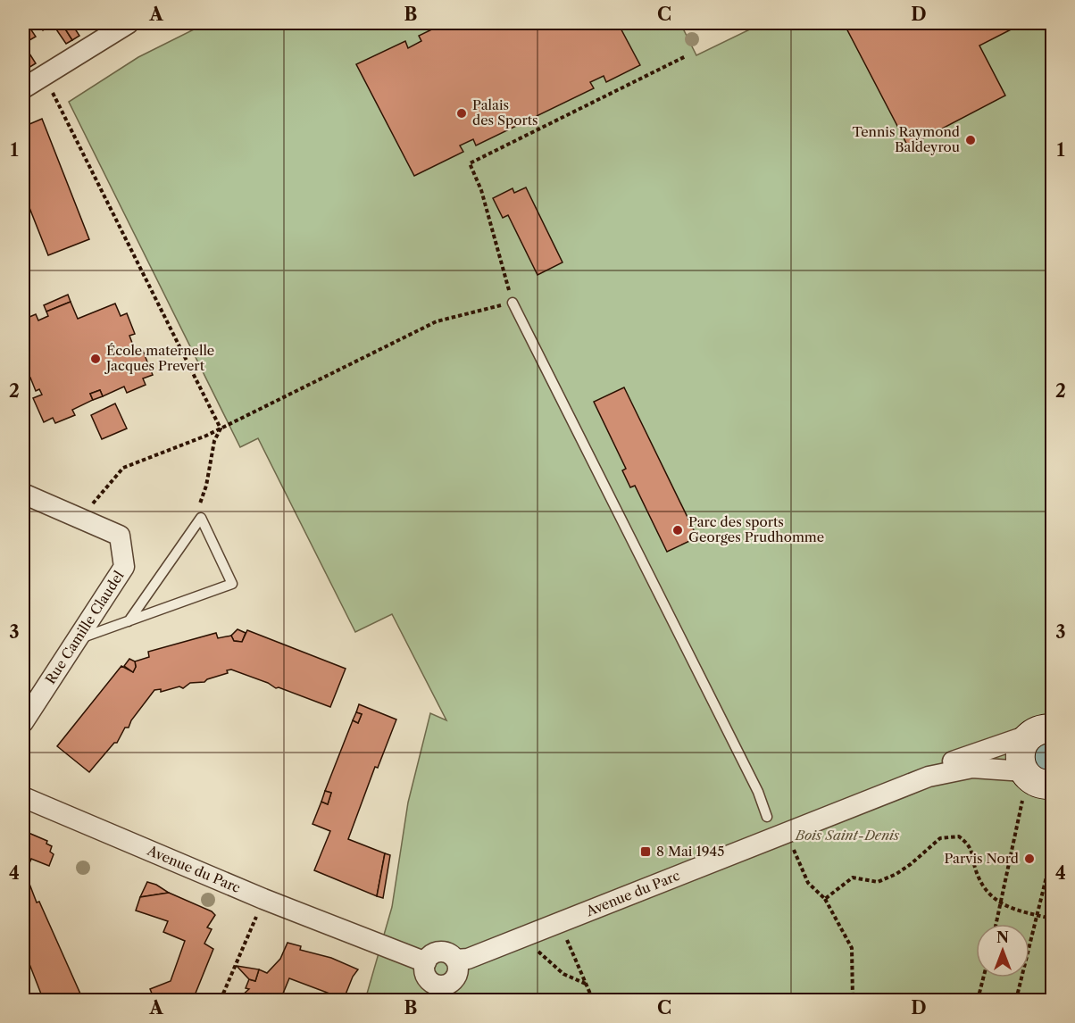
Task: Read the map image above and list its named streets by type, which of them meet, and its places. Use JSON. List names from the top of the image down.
{
  "streets": {
    "street": ["Rue Camille Claudel", "Avenue du Parc"]
  },
  "parks": ["Bois Saint-Denis"],
  "places": {
    "other": [
      "Palais des Sports",
      "Tennis Raymond Baldeyrou",
      "École maternelle Jacques Prevert",
      "Parc des sports Georges Prudhomme",
      "Parvis Nord"
    ],
    "transit": ["8 Mai 1945"]
  },
  "north": "top",
  "grid": {
    "columns": [
      "A",
      "B",
      "C",
      "D"
    ],
    "rows": [
      "1",
      "2",
      "3",
      "4"
    ]
  }
}
